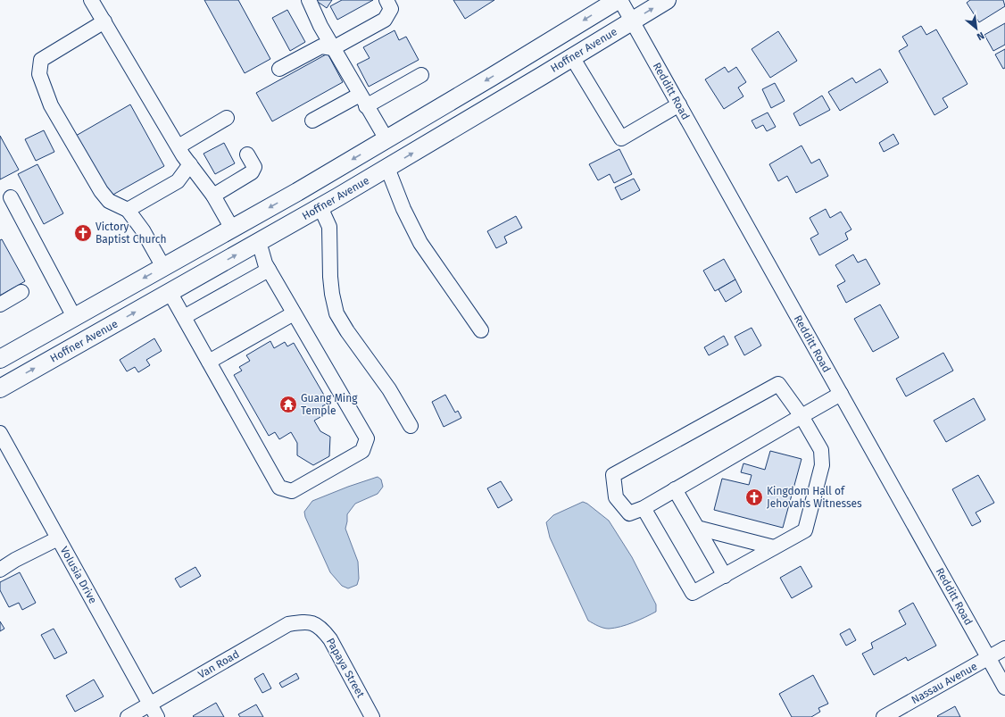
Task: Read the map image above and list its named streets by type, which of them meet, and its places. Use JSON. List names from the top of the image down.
{
  "streets": {
    "main road": ["Hoffner Avenue"],
    "street": [
      "Redditt Road",
      "Volusia Drive",
      "Van Road",
      "Papaya Street",
      "Nassau Avenue"
    ]
  },
  "crossings": [
    ["Hoffner Avenue", "Redditt Road"],
    ["Redditt Road", "Nassau Avenue"],
    ["Volusia Drive", "Van Road"],
    ["Van Road", "Papaya Street"]
  ],
  "places": {
    "church": ["Victory Baptist Church", "Kingdom Hall of Jehovahs Witnesses"],
    "temple": ["Guang Ming Temple"]
  },
  "north": "bottom right"
}
